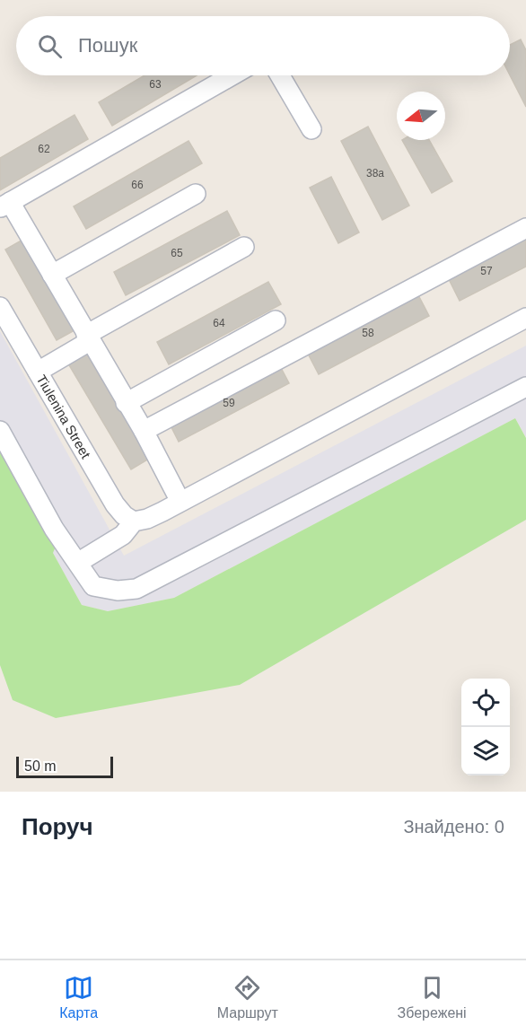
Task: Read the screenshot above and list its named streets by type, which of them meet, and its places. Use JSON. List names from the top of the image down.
{
  "streets": {
    "street": ["Tiulenina Street"]
  },
  "house_numbers": [
    "63",
    "62",
    "38а",
    "66",
    "65",
    "57",
    "64",
    "58",
    "59"
  ],
  "scale_bar": "50 m",
  "north": "left",
  "page": {
    "search": "Пошук",
    "scale": "50 m",
    "heading": ["Поруч", "Знайдено: 0"],
    "nav": ["Карта", "Маршрут", "Збережені"]
  }
}
